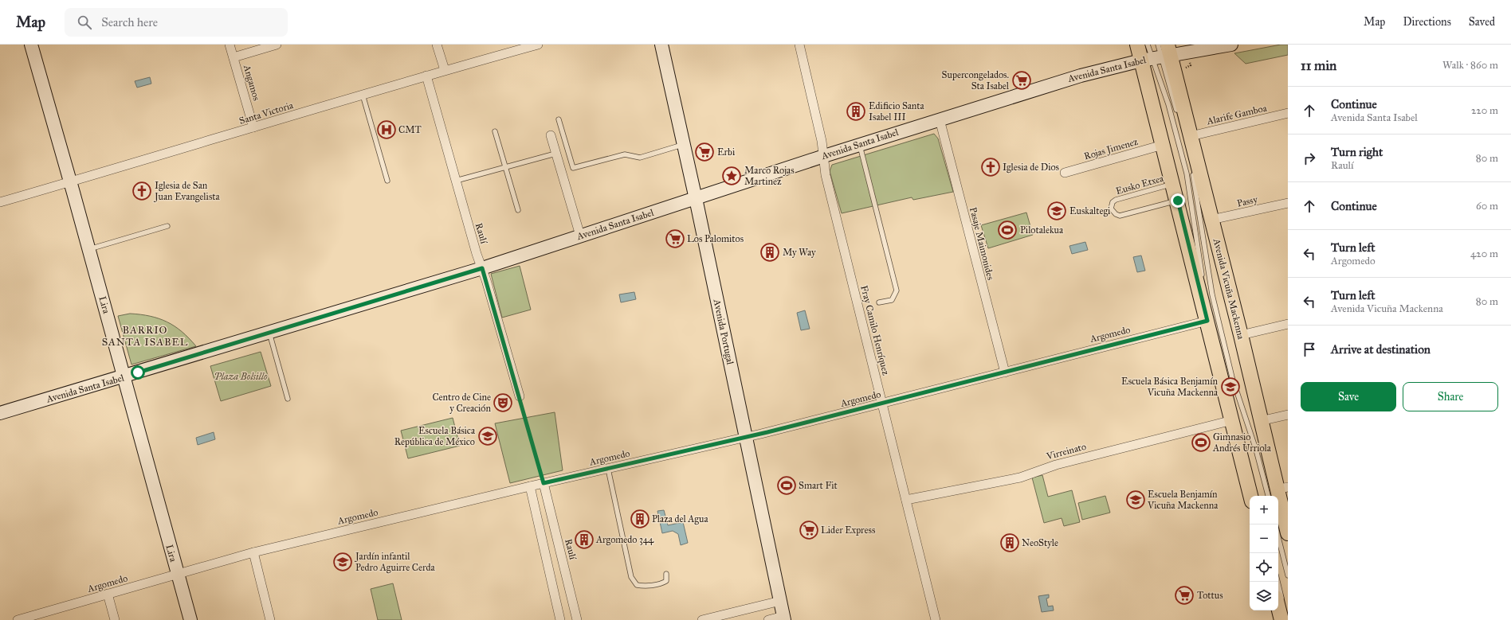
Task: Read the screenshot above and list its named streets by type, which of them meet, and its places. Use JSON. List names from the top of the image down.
{
  "streets": {
    "main road": [
      "Avenida Santa Isabel",
      "Avenida Vicuña Mackenna",
      "Lira",
      "Avenida Portugal"
    ],
    "street": [
      "Angamos",
      "Santa Victoria",
      "Alarife Gamboa",
      "Rojas Jimenez",
      "Passy",
      "Raulí",
      "Pasaje Maimonides",
      "Fray Camilo Henríquez",
      "Argomedo",
      "Virreinato"
    ],
    "lane": ["Eusko Etxea"]
  },
  "crossings": [
    ["Avenida Santa Isabel", "Raulí"],
    ["Avenida Santa Isabel", "Pasaje Maimonides"],
    ["Avenida Santa Isabel", "Avenida Vicuña Mackenna"],
    ["Avenida Santa Isabel", "Lira"],
    ["Avenida Santa Isabel", "Fray Camilo Henríquez"],
    ["Avenida Santa Isabel", "Avenida Portugal"],
    ["Angamos", "Santa Victoria"],
    ["Santa Victoria", "Raulí"],
    ["Santa Victoria", "Lira"],
    ["Alarife Gamboa", "Avenida Vicuña Mackenna"],
    ["Rojas Jimenez", "Avenida Vicuña Mackenna"],
    ["Eusko Etxea", "Avenida Vicuña Mackenna"],
    ["Passy", "Avenida Vicuña Mackenna"],
    ["Raulí", "Argomedo"],
    ["Pasaje Maimonides", "Argomedo"],
    ["Avenida Vicuña Mackenna", "Argomedo"],
    ["Avenida Vicuña Mackenna", "Virreinato"],
    ["Lira", "Argomedo"],
    ["Fray Camilo Henríquez", "Argomedo"],
    ["Fray Camilo Henríquez", "Virreinato"],
    ["Avenida Portugal", "Argomedo"]
  ],
  "districts": ["BARRIO SANTA ISABEL"],
  "parks": ["Plaza Bolsillo"],
  "places": {
    "supermarket": [
      "Supercongelados. Sta Isabel",
      "Erbi",
      "Los Palomitos",
      "Lider Express",
      "Tottus"
    ],
    "building": [
      "Edificio Santa Isabel III",
      "My Way",
      "Plaza del Agua",
      "Argomedo 344",
      "NeoStyle"
    ],
    "hospital": ["CMT"],
    "church": ["Iglesia de Dios", "Iglesia de San Juan Evangelista"],
    "place": ["Marco Rojas Martinez"],
    "school or university": [
      "Euskaltegi",
      "Escuela Básica Benjamín Vicuña Mackenna",
      "Escuela Básica República de México",
      "Escuela Benjamín Vicuña Mackenna",
      "Jardín infantil Pedro Aguirre Cerda"
    ],
    "sports": ["Pilotalekua", "Gimnasio Andrés Urriola", "Smart Fit"],
    "theatre": ["Centro de Cine y Creación"]
  },
  "page": {
    "header": "Map",
    "search": "Search here",
    "nav": ["Map", "Directions", "Saved"],
    "heading": ["11 min", "Walk · 860 m"],
    "list": [
      ["Continue", "Avenida Santa Isabel", "220 m"],
      ["Turn right", "Raulí", "80 m"],
      ["Continue", "60 m"],
      ["Turn left", "Argomedo", "420 m"],
      ["Turn left", "Avenida Vicuña Mackenna", "80 m"],
      "Arrive at destination"
    ],
    "buttons": ["Save", "Share"],
    "map_buttons": ["+", "−"]
  }
}
